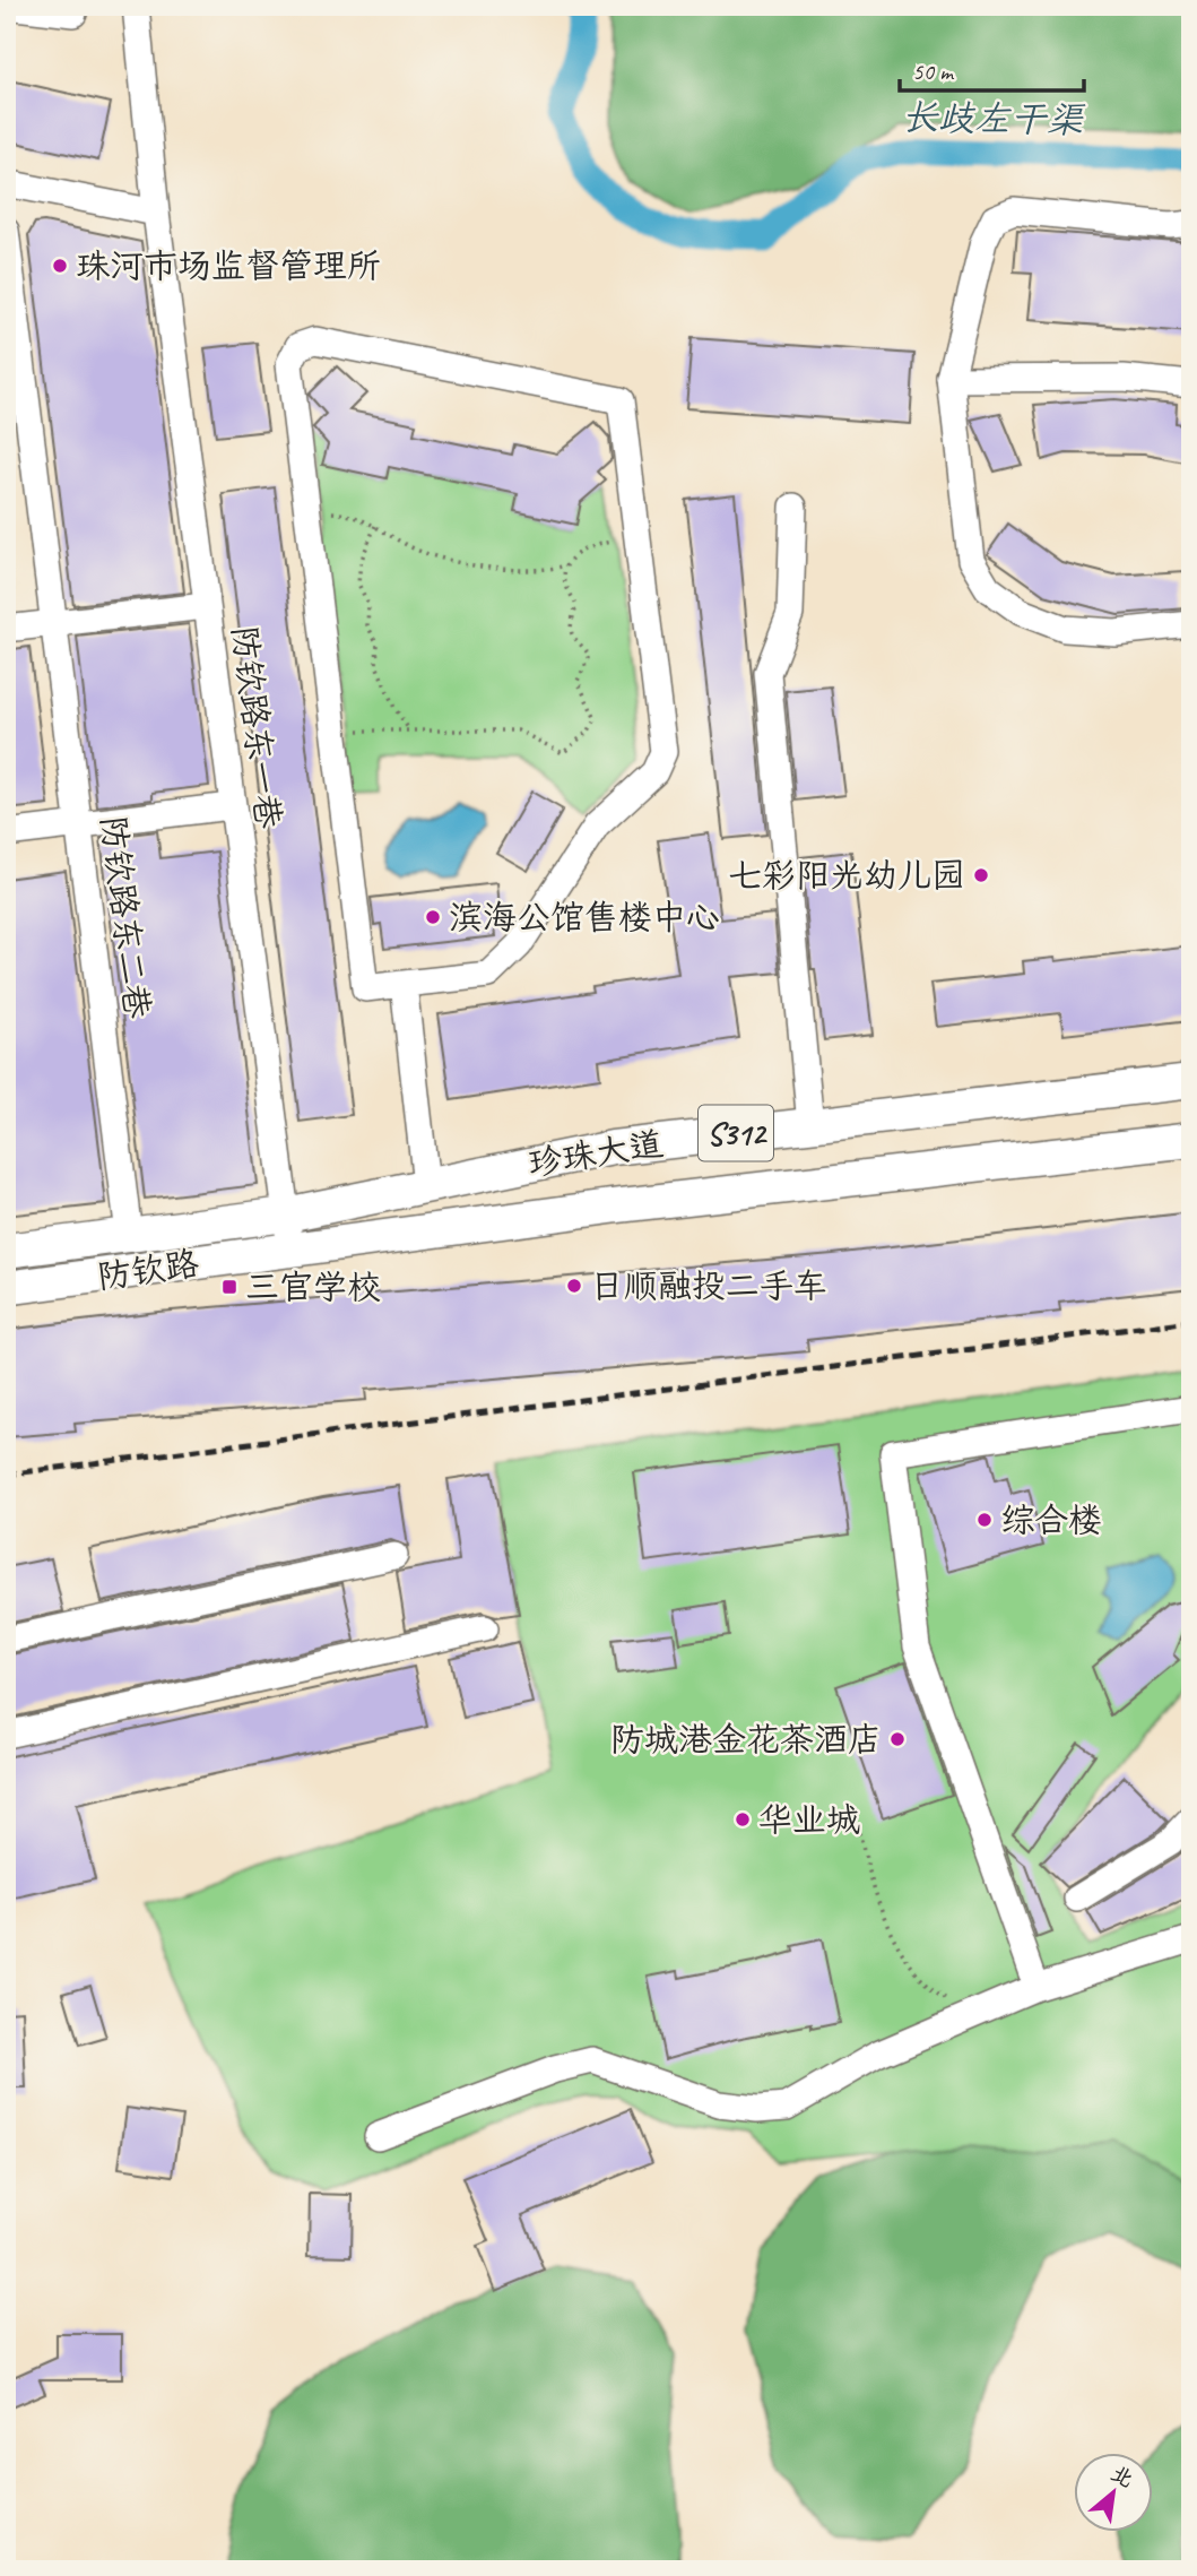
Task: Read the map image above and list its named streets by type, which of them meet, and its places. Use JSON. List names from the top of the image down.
{
  "streets": {
    "main road": ["S312", "珍珠大道", "防钦路"],
    "street": ["防钦路东一巷", "防钦路东二巷"]
  },
  "crossings": [
    ["防钦路东一巷", "珍珠大道"],
    ["防钦路东一巷", "防钦路"],
    ["防钦路东二巷", "防钦路"],
    ["珍珠大道", "防钦路"]
  ],
  "water": ["长歧左干渠"],
  "places": {
    "other": [
      "珠河市场监督管理所",
      "七彩阳光幼儿园",
      "滨海公馆售楼中心",
      "日顺融投二手车",
      "综合楼",
      "防城港金花茶酒店",
      "华业城"
    ],
    "transit": ["三官学校"]
  },
  "scale_bar": "50 m",
  "north": "top right"
}
